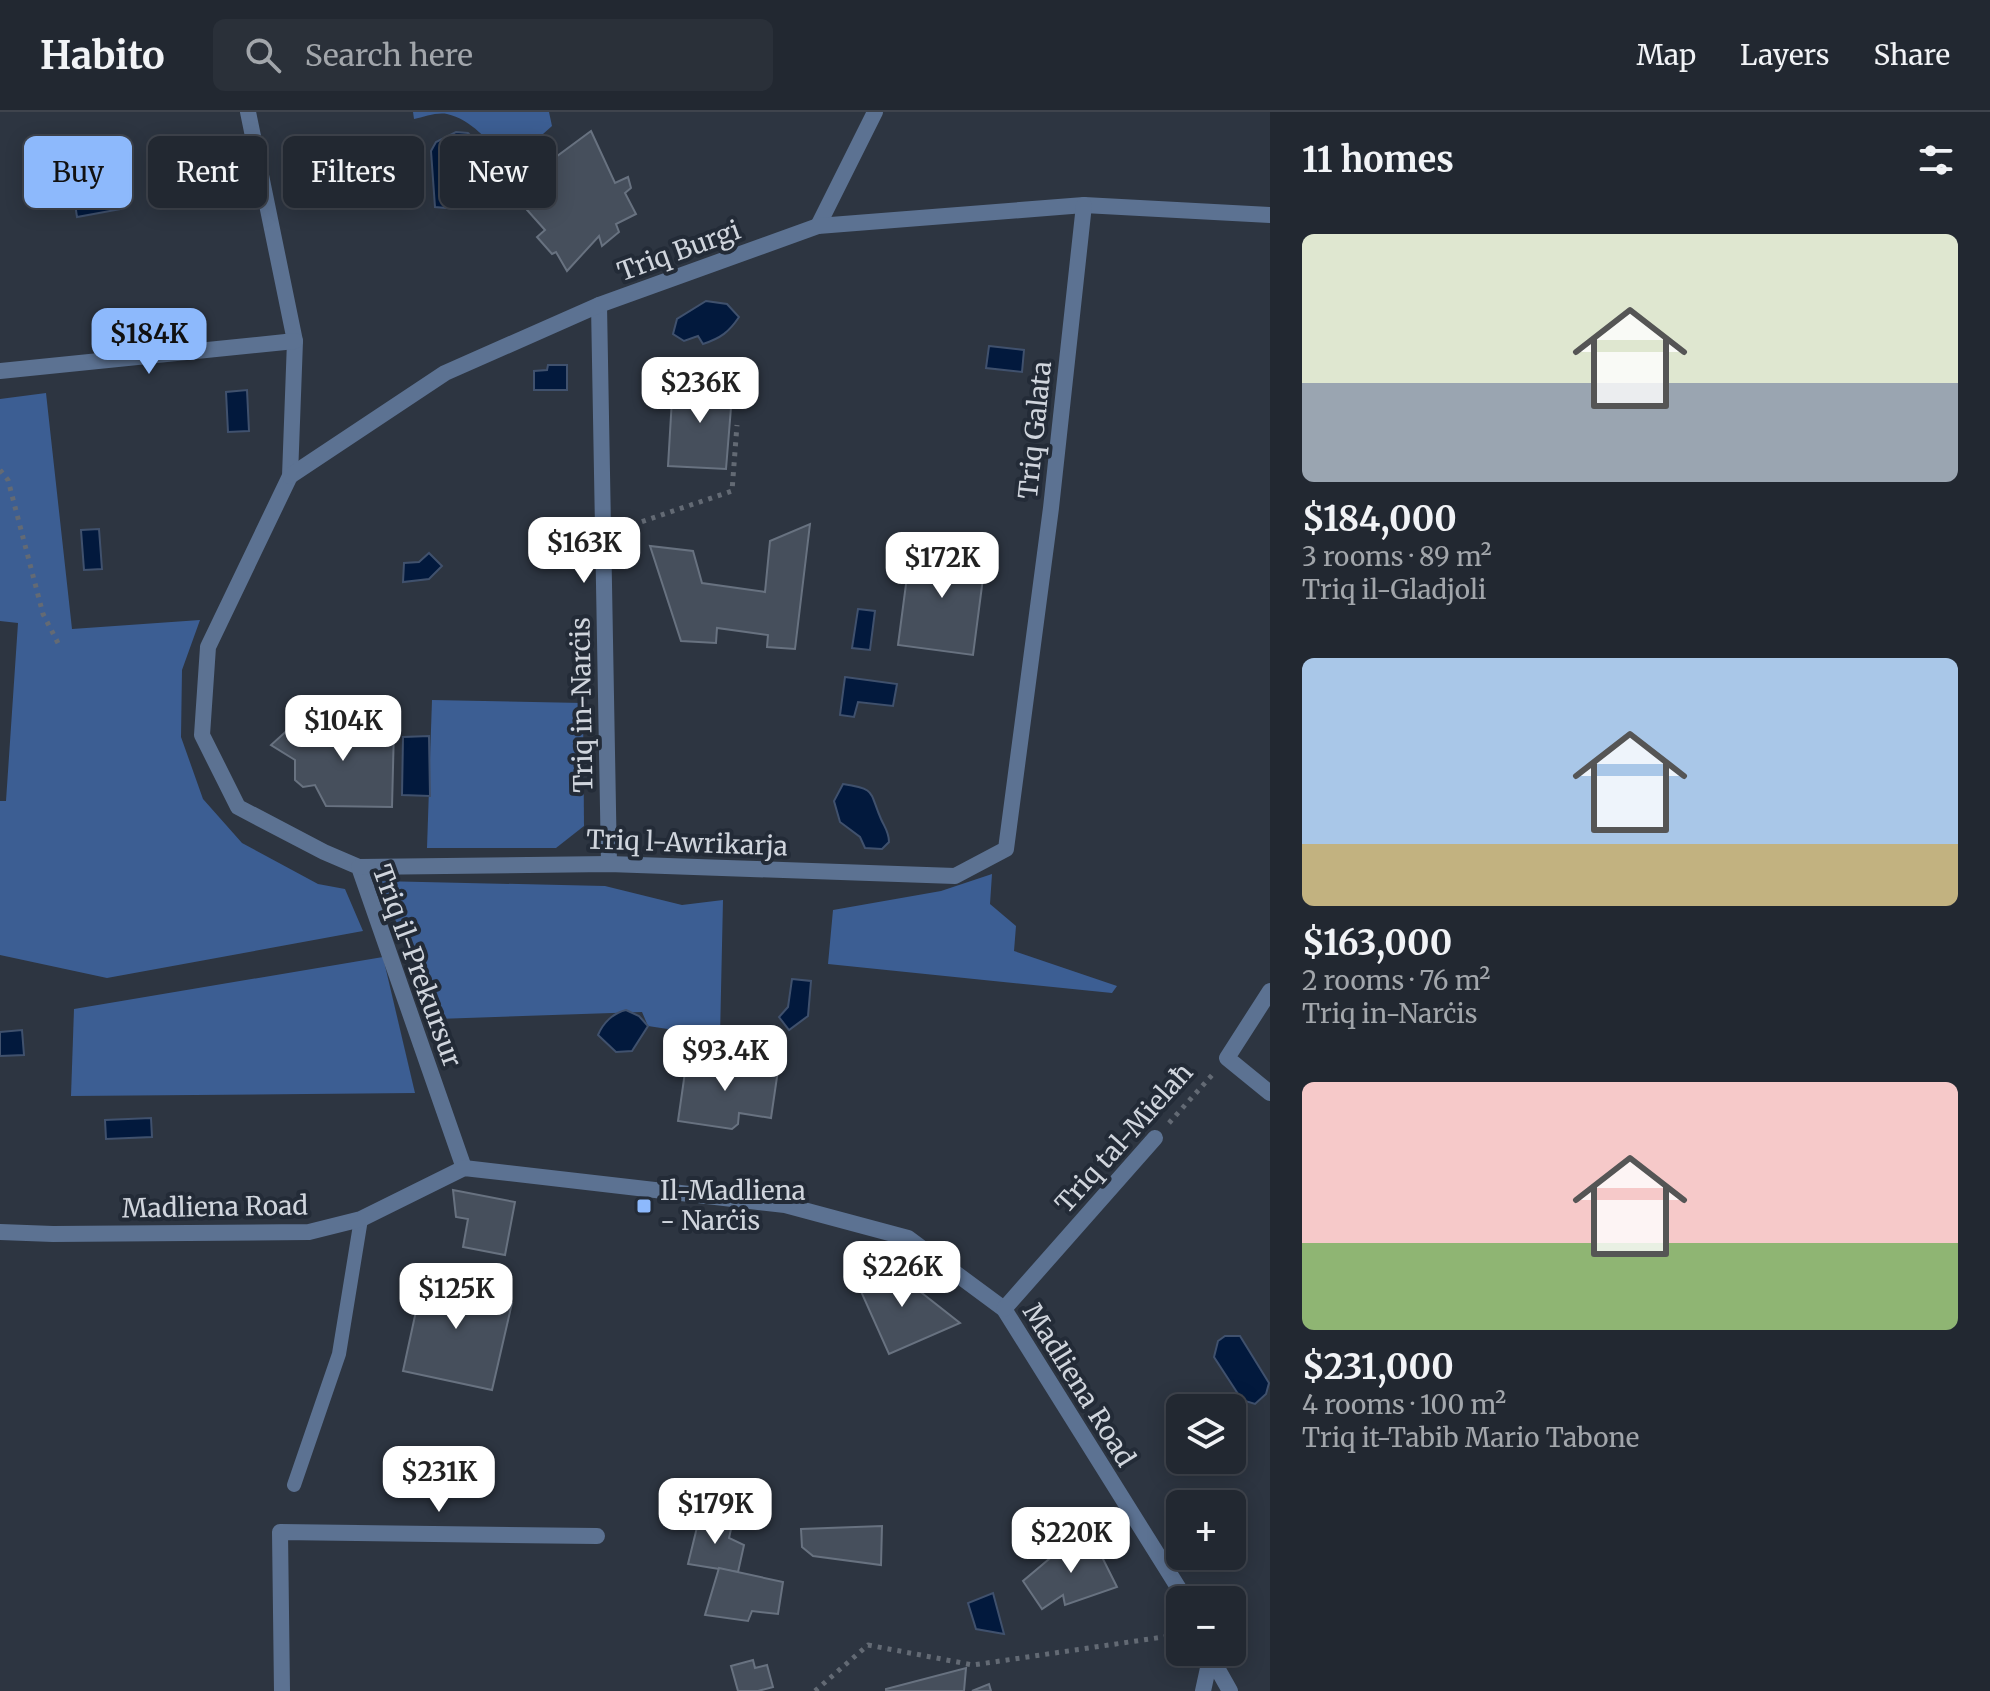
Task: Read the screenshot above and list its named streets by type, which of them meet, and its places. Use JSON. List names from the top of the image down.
{
  "streets": {
    "street": [
      "Triq Burgi",
      "Triq Galata",
      "Triq in-Narċis",
      "Triq l-Awrikarja",
      "Triq il-Prekursur",
      "Triq tal-Mielaħ",
      "Madliena Road"
    ]
  },
  "crossings": [
    ["Triq Burgi", "Triq Galata"],
    ["Triq Burgi", "Triq in-Narċis"],
    ["Triq Burgi", "Triq il-Prekursur"],
    ["Triq Galata", "Triq l-Awrikarja"],
    ["Triq in-Narċis", "Triq l-Awrikarja"],
    ["Triq l-Awrikarja", "Triq il-Prekursur"],
    ["Triq il-Prekursur", "Madliena Road"],
    ["Triq tal-Mielaħ", "Madliena Road"]
  ],
  "places": {
    "transit": ["Il-Madliena - Narċis"]
  },
  "page": {
    "header": "Habito",
    "search": "Search here",
    "nav": ["Map", "Layers", "Share"],
    "heading": "11 homes",
    "chip": [
      "Buy",
      "Rent",
      "Filters",
      "New"
    ],
    "list": [
      {
        "name": "$184,000",
        "note": "3 rooms · 89 m² · Triq il-Gladjoli"
      },
      {
        "name": "$163,000",
        "note": "2 rooms · 76 m² · Triq in-Narċis"
      },
      {
        "name": "$231,000",
        "note": "4 rooms · 100 m² · Triq it-Tabib Mario Tabone"
      }
    ],
    "price": [
      "$184K",
      "$236K",
      "$163K",
      "$172K",
      "$104K",
      "$93.4K",
      "$226K",
      "$125K",
      "$231K",
      "$179K",
      "$220K"
    ],
    "map_buttons": ["+", "−"]
  }
}
